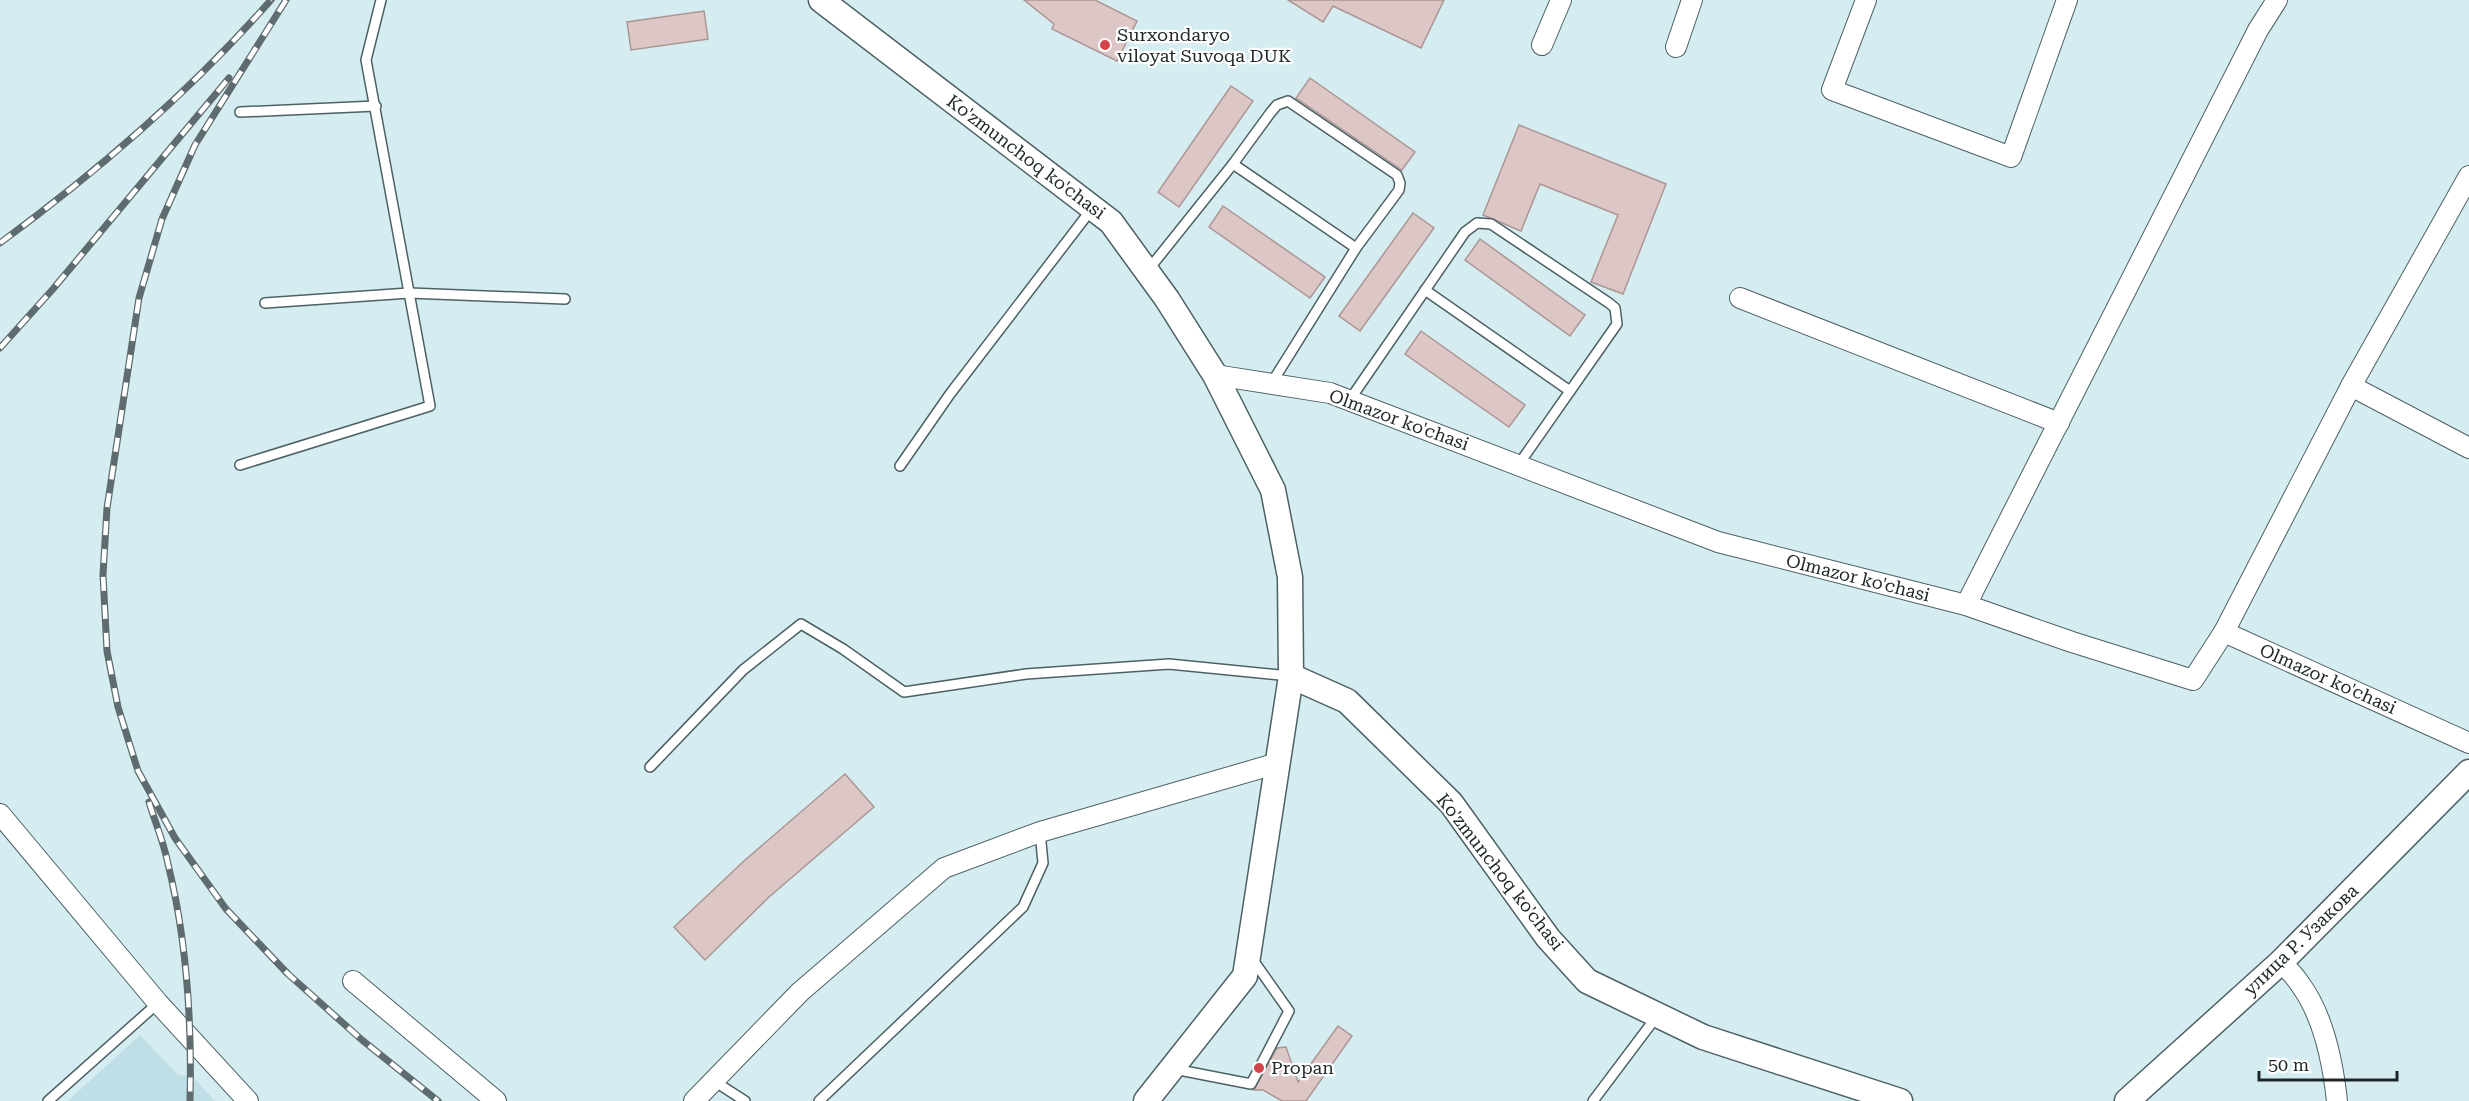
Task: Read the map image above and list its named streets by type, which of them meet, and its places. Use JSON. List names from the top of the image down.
{
  "streets": {
    "street": ["Ko'zmunchoq ko'chasi", "Olmazor ko'chasi", "улица Р. Узакова"]
  },
  "crossings": [
    ["Ko'zmunchoq ko'chasi", "Olmazor ko'chasi"]
  ],
  "places": ["Surxondaryo viloyat Suvoqa DUK", "Propan"],
  "scale_bar": "50 m"
}
